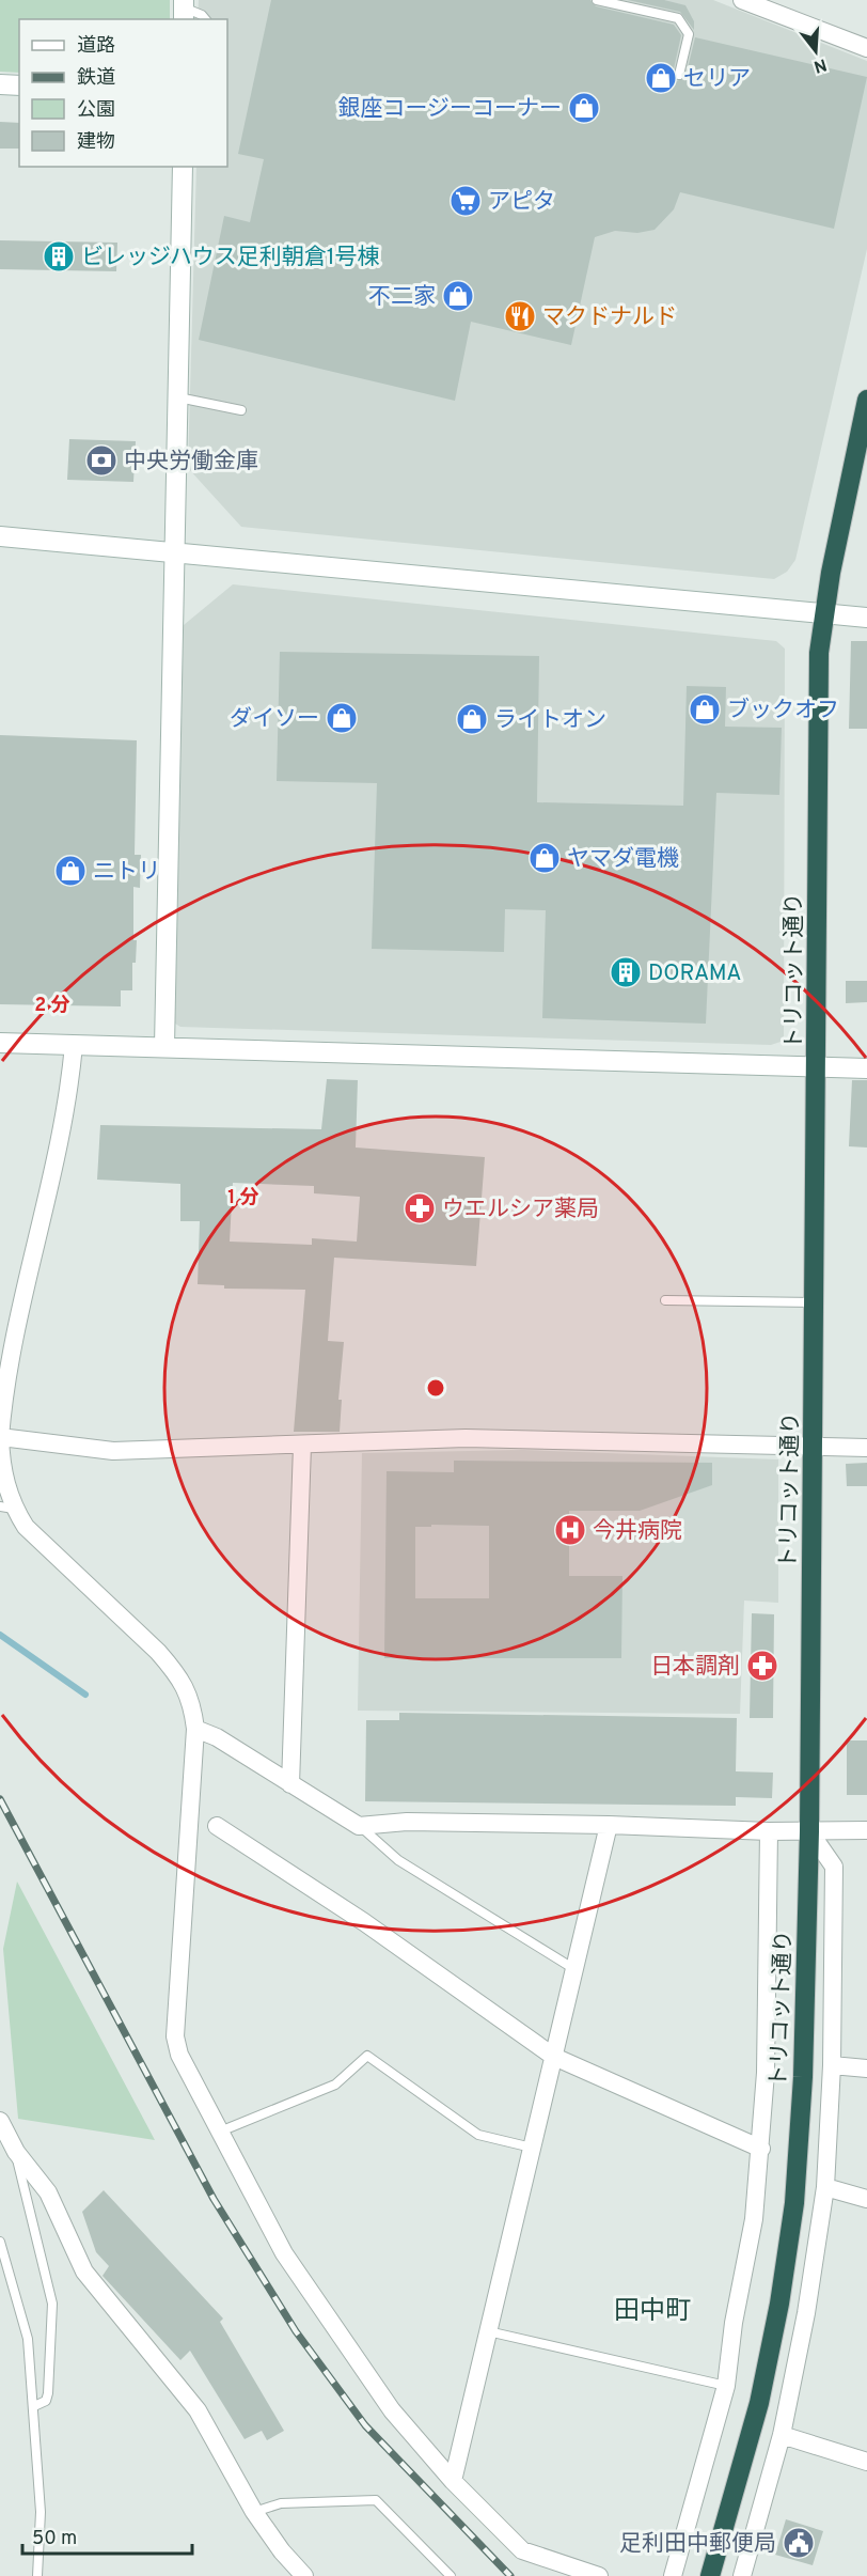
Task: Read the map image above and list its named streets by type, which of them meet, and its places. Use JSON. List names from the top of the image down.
{
  "streets": {
    "highway": ["トリコット通り"]
  },
  "districts": ["田中町"],
  "places": {
    "shop": [
      "セリア",
      "銀座コージーコーナー",
      "不二家",
      "ブックオフ",
      "ダイソー",
      "ライトオン",
      "ヤマダ電機",
      "ニトリ"
    ],
    "supermarket": ["アピタ"],
    "building": ["ビレッジハウス足利朝倉1号棟", "DORAMA"],
    "restaurant": ["マクドナルド"],
    "bank": ["中央労働金庫"],
    "pharmacy": ["ウエルシア薬局", "日本調剤"],
    "hospital": ["今井病院"],
    "public building": ["足利田中郵便局"]
  },
  "legend": [
    "道路",
    "鉄道",
    "公園",
    "建物"
  ],
  "scale_bar": "50 m",
  "north": "bottom",
  "rings": ["2 分", "1 分"]
}
